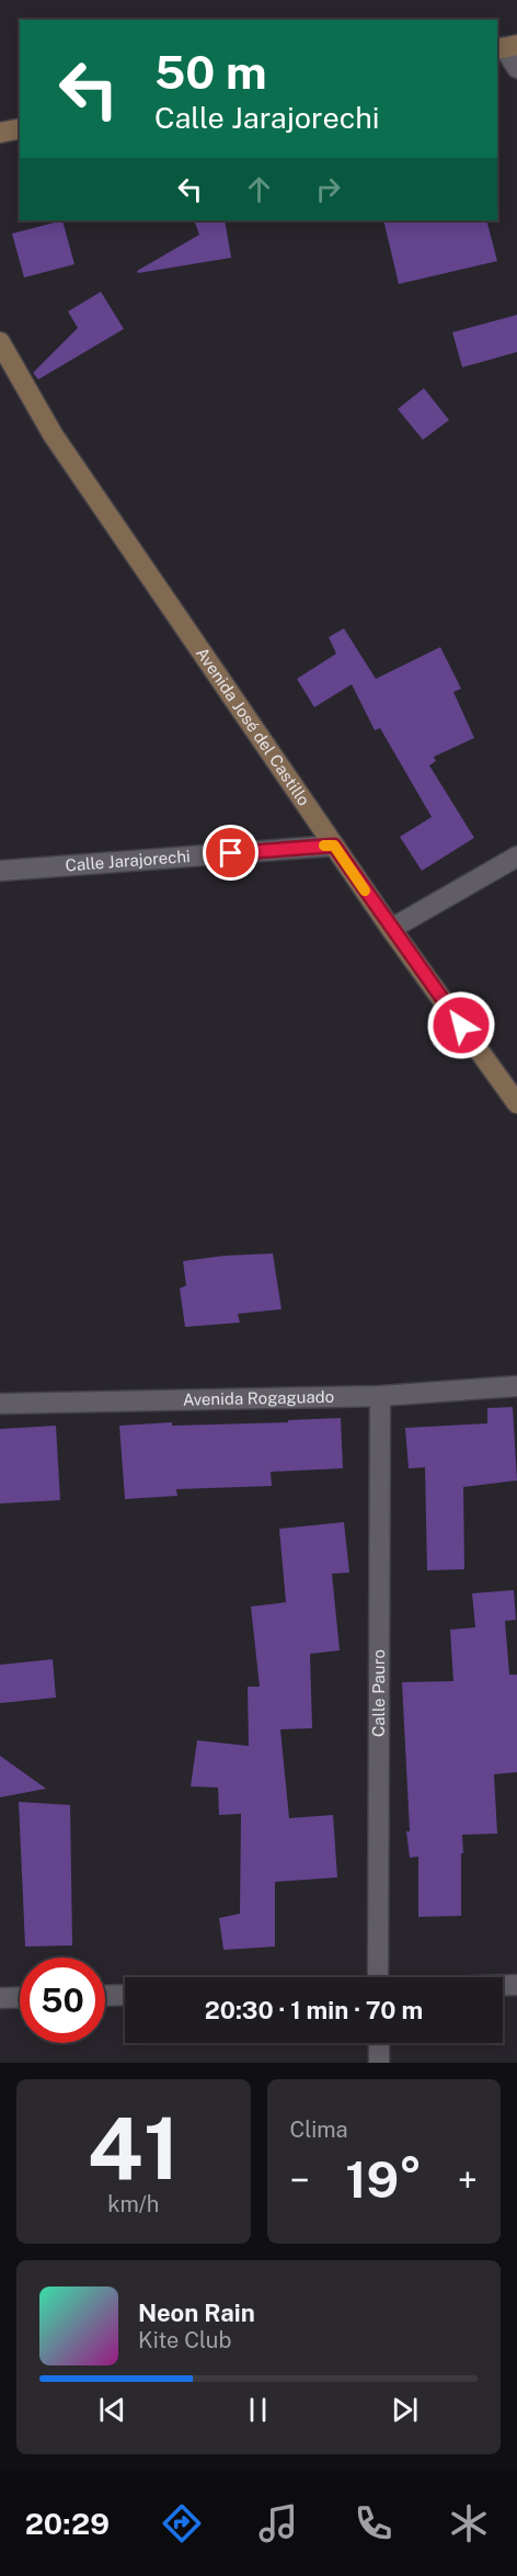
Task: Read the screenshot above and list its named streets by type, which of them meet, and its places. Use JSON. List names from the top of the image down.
{
  "streets": {
    "main road": ["Avenida José del Castillo"],
    "street": ["Calle Jarajorechi", "Avenida Rogaguado", "Calle Pauro"]
  },
  "crossings": [
    ["Avenida José del Castillo", "Calle Jarajorechi"],
    ["Avenida Rogaguado", "Calle Pauro"]
  ],
  "page": {
    "turn": ["50 m", "Calle Jarajorechi"],
    "limit": "50",
    "trip": "20:30 · 1 min · 70 m",
    "tile": [
      ["41", "km/h"],
      "Clima"
    ],
    "heat": ["−", "19°", "+"],
    "song": ["Neon Rain", "Kite Club"],
    "tabs": "20:29"
  }
}
